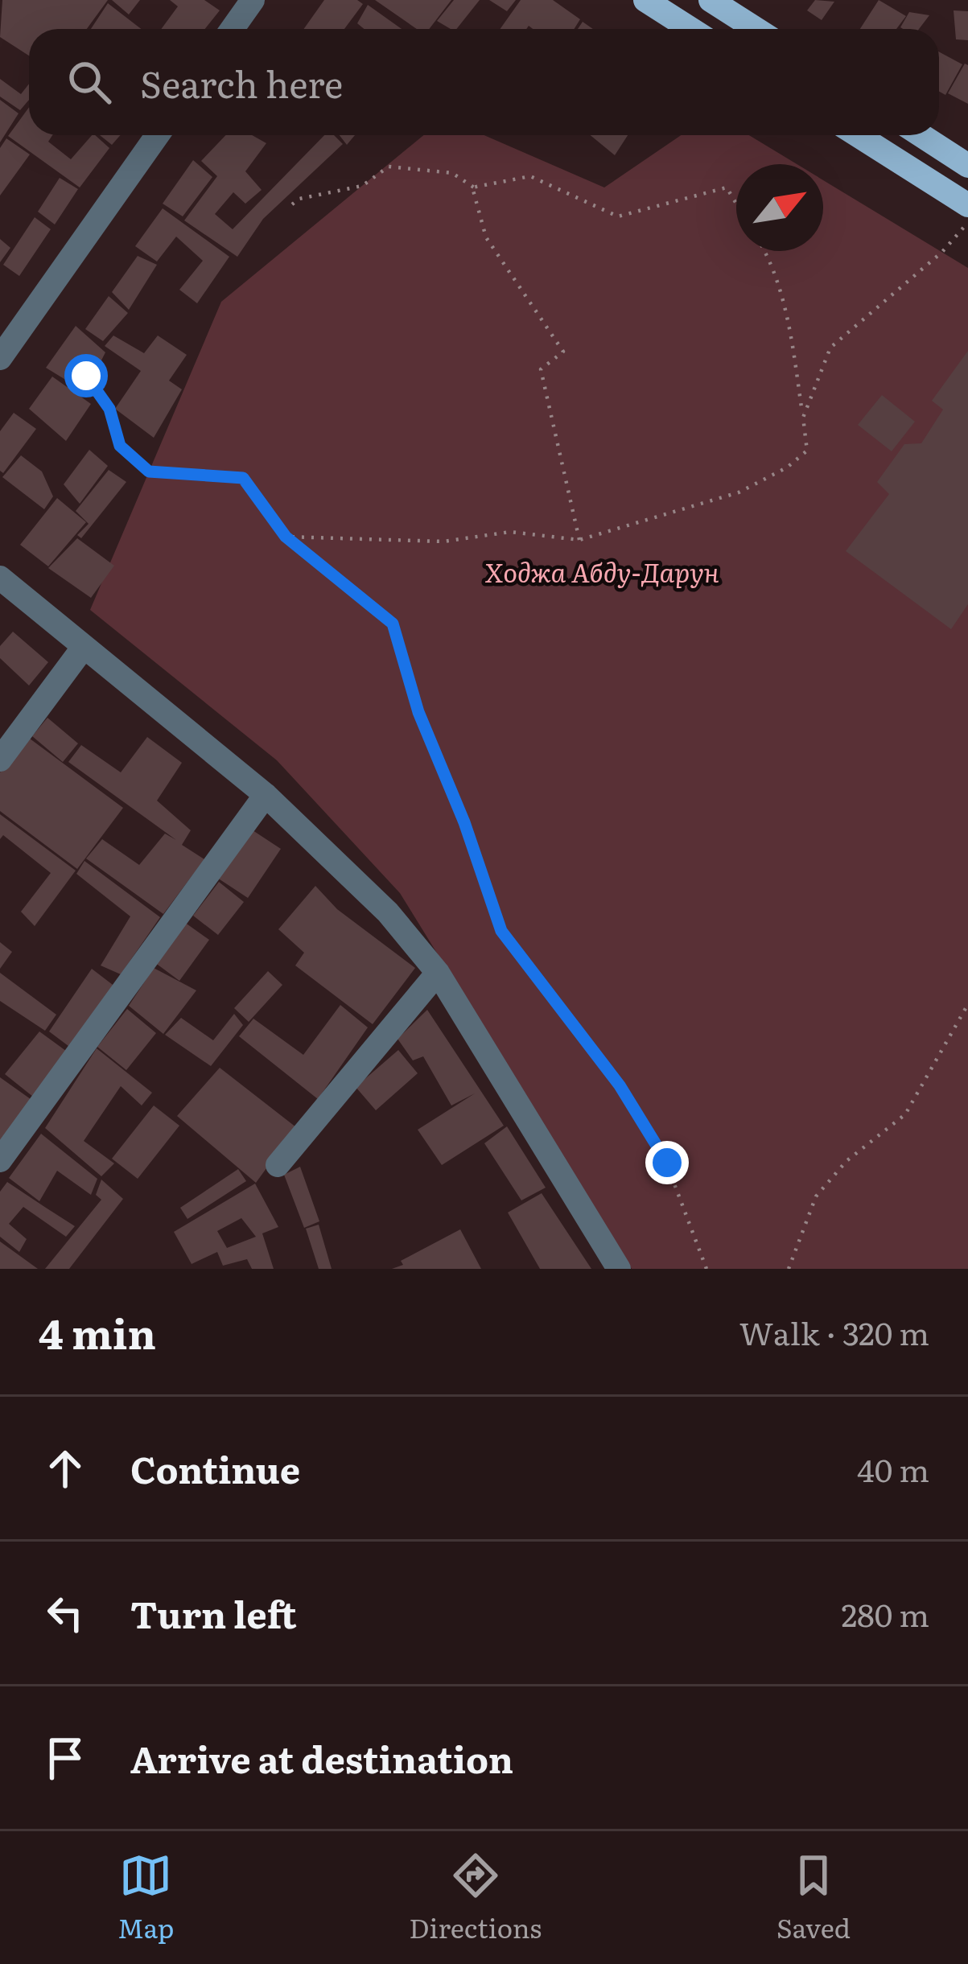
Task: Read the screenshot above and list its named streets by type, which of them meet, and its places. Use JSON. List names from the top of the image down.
{
  "parks": ["Ходжа Абду-Дарун"],
  "north": "top right",
  "page": {
    "search": "Search here",
    "heading": ["4 min", "Walk · 320 m"],
    "list": [
      ["Continue", "40 m"],
      ["Turn left", "280 m"],
      "Arrive at destination"
    ],
    "nav": ["Map", "Directions", "Saved"]
  }
}
